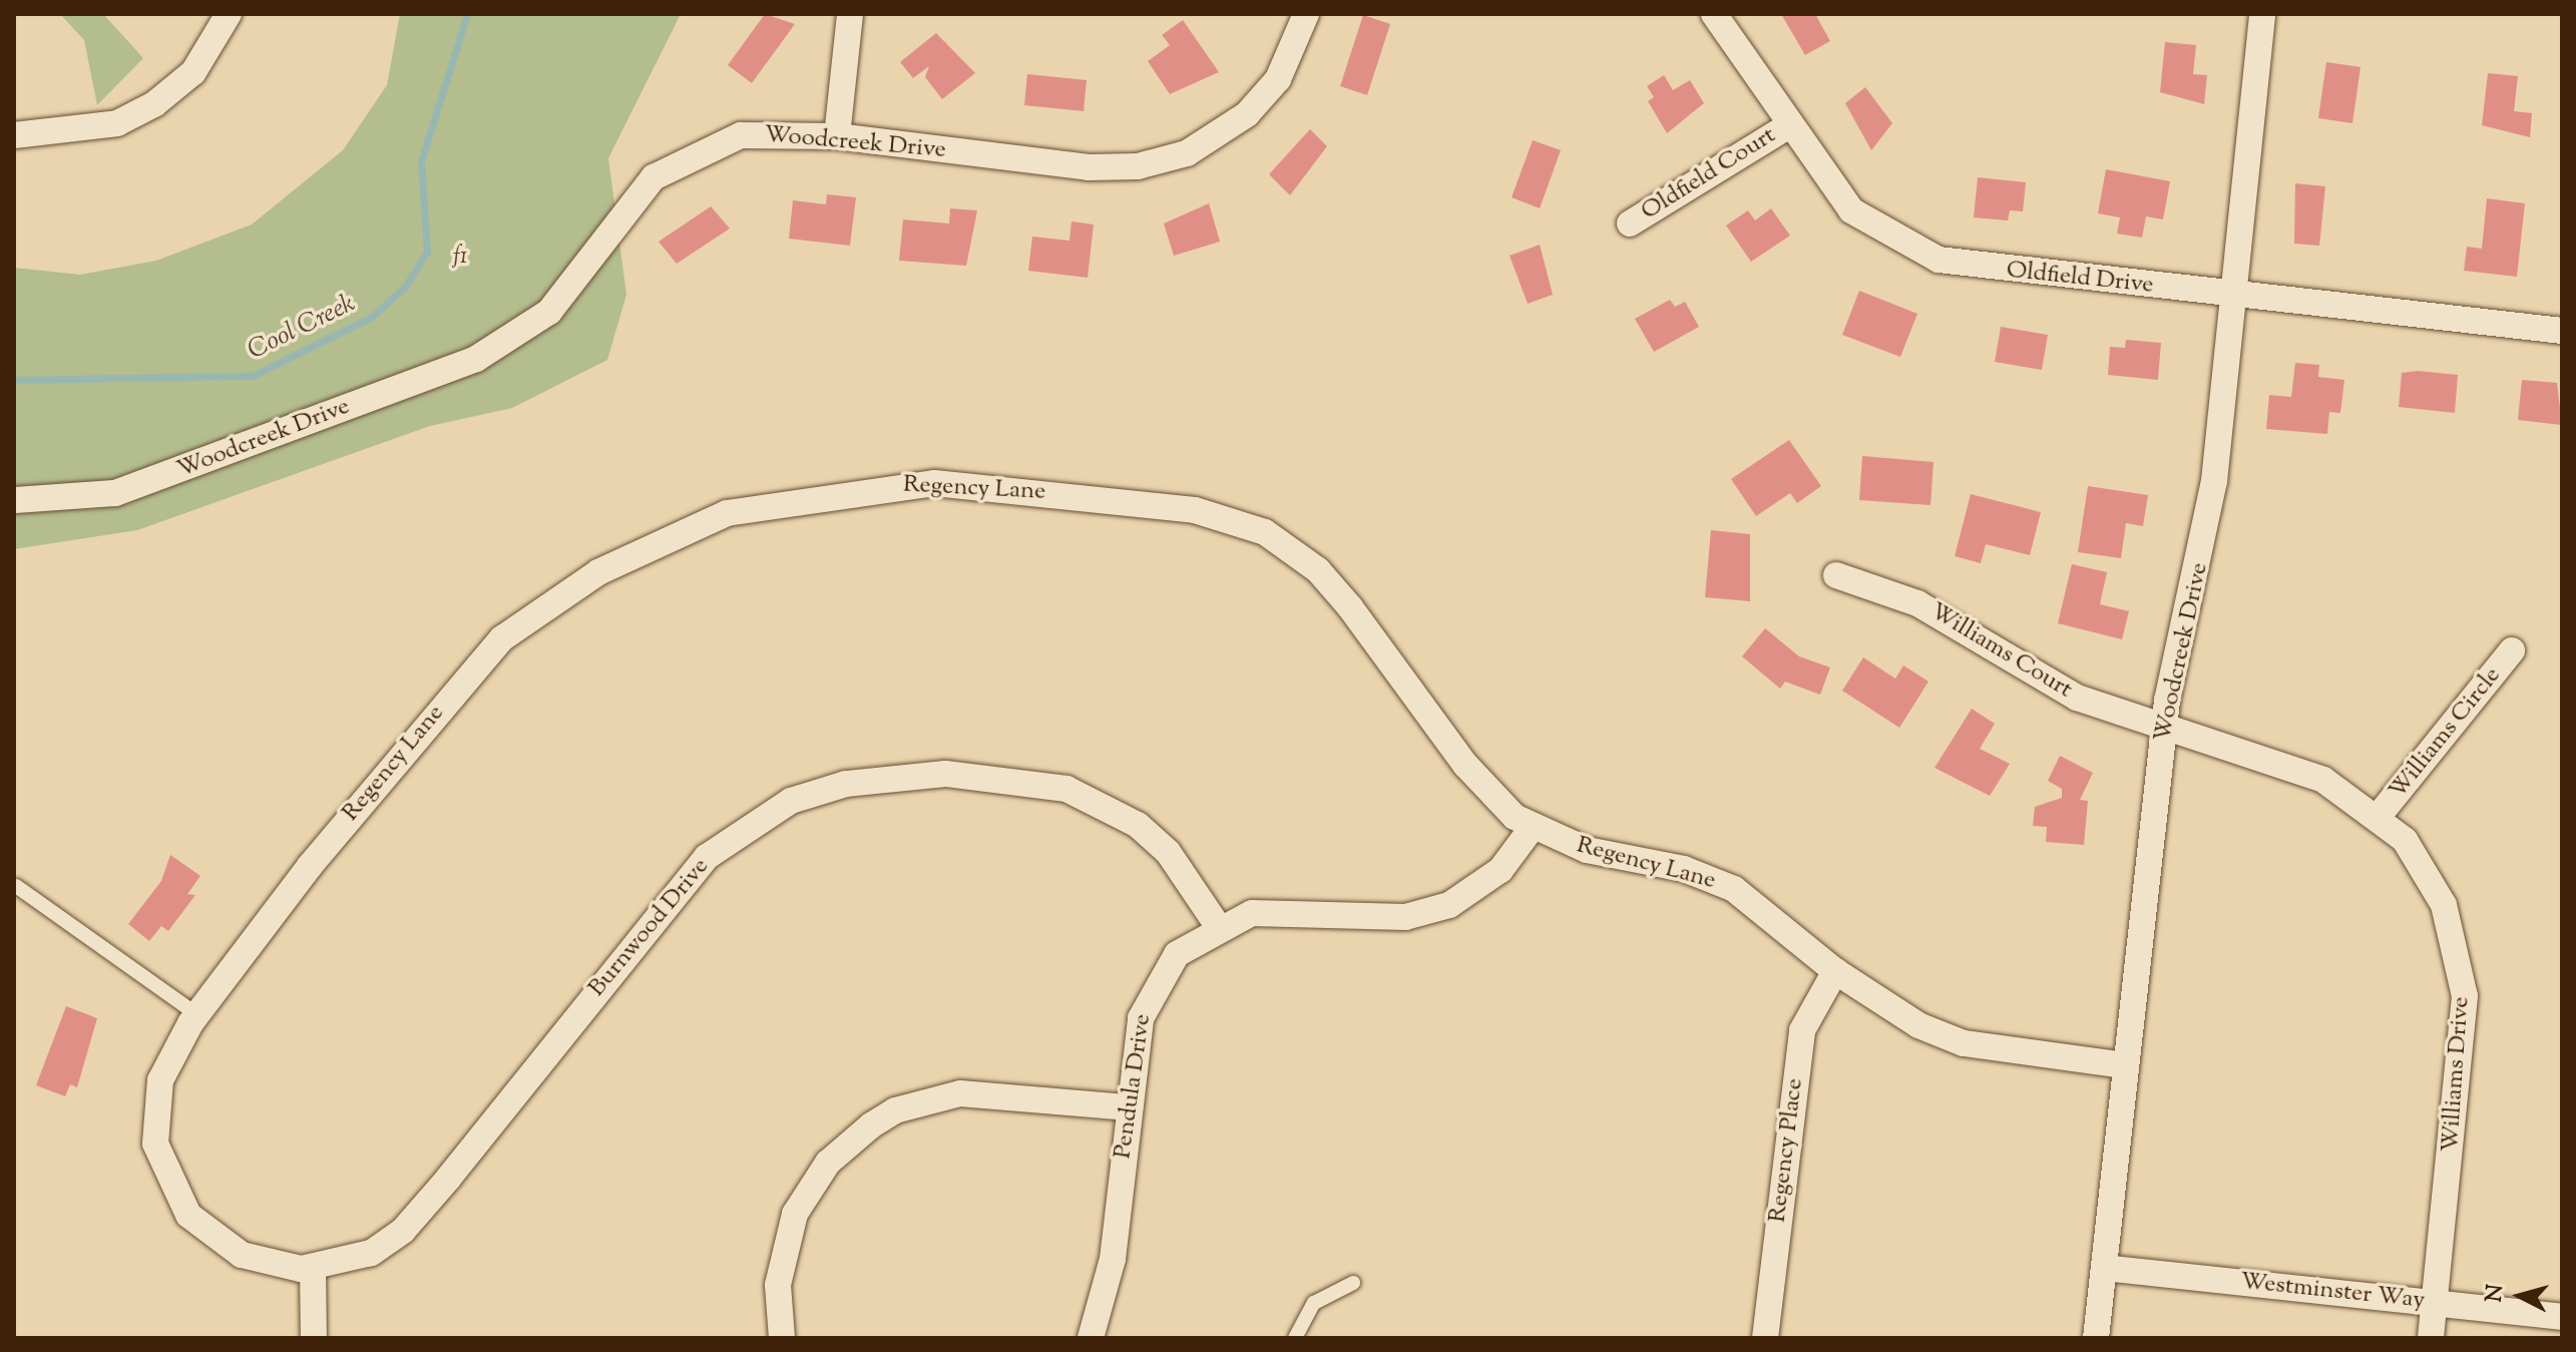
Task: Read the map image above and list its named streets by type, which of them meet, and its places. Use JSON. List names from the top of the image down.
{
  "streets": {
    "street": [
      "Woodcreek Drive",
      "Oldfield Court",
      "Oldfield Drive",
      "Regency Lane",
      "Williams Court",
      "Williams Circle",
      "Burnwood Drive",
      "Williams Drive",
      "Pendula Drive",
      "Regency Place",
      "Westminster Way"
    ]
  },
  "crossings": [
    ["Woodcreek Drive", "Oldfield Drive"],
    ["Woodcreek Drive", "Regency Lane"],
    ["Woodcreek Drive", "Williams Court"],
    ["Woodcreek Drive", "Williams Drive"],
    ["Woodcreek Drive", "Westminster Way"],
    ["Oldfield Court", "Oldfield Drive"],
    ["Regency Lane", "Burnwood Drive"],
    ["Regency Lane", "Pendula Drive"],
    ["Regency Lane", "Regency Place"],
    ["Williams Court", "Williams Drive"],
    ["Williams Circle", "Williams Drive"],
    ["Burnwood Drive", "Pendula Drive"],
    ["Williams Drive", "Westminster Way"]
  ],
  "water": ["Cool Creek"],
  "parks": ["f1"],
  "north": "left"
}
